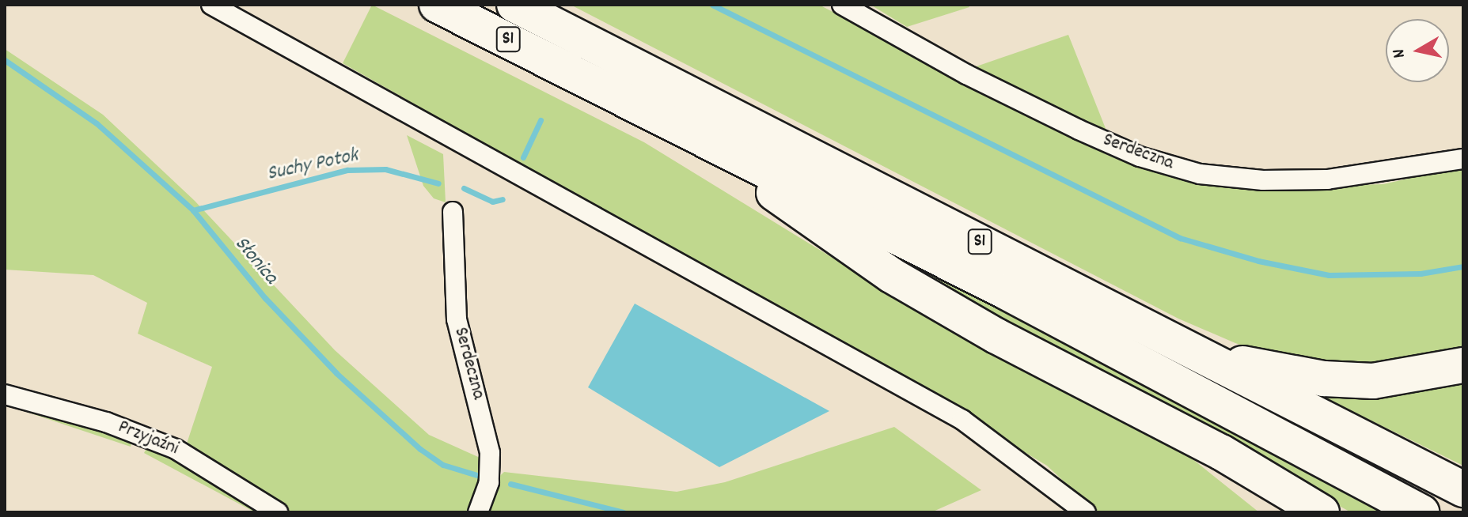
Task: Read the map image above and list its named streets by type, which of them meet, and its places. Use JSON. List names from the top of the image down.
{
  "streets": {
    "highway": ["S1"],
    "street": ["Serdeczna", "Przyjaźni"]
  },
  "water": ["Suchy Potok", "Słonica"],
  "north": "left"
}
